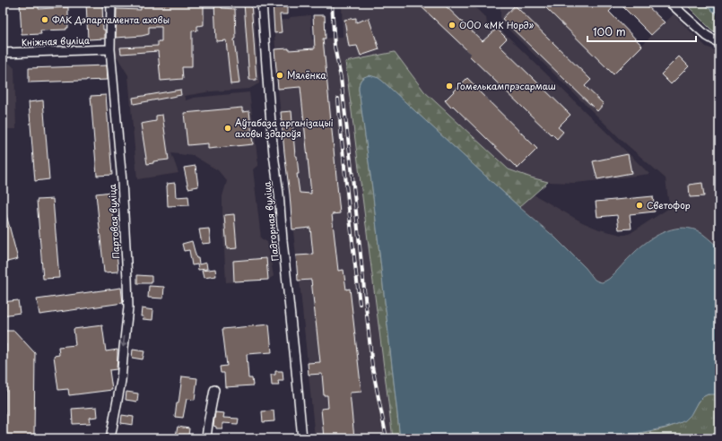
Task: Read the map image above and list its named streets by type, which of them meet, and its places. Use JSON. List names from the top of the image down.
{
  "streets": {
    "street": ["Кніжная вуліца", "Партовая вуліца", "Падгорная вуліца"]
  },
  "crossings": [
    ["Кніжная вуліца", "Партовая вуліца"]
  ],
  "one_way": ["Партовая вуліца"],
  "places": [
    "ФАК Дэпартамента аховы",
    "ООО «МК Норд»",
    "Мялёнка",
    "Гомелькампрэсармаш",
    "Аўтабаза арганізацыі аховы здароўя",
    "Светофор"
  ],
  "scale_bar": "100 m"
}
